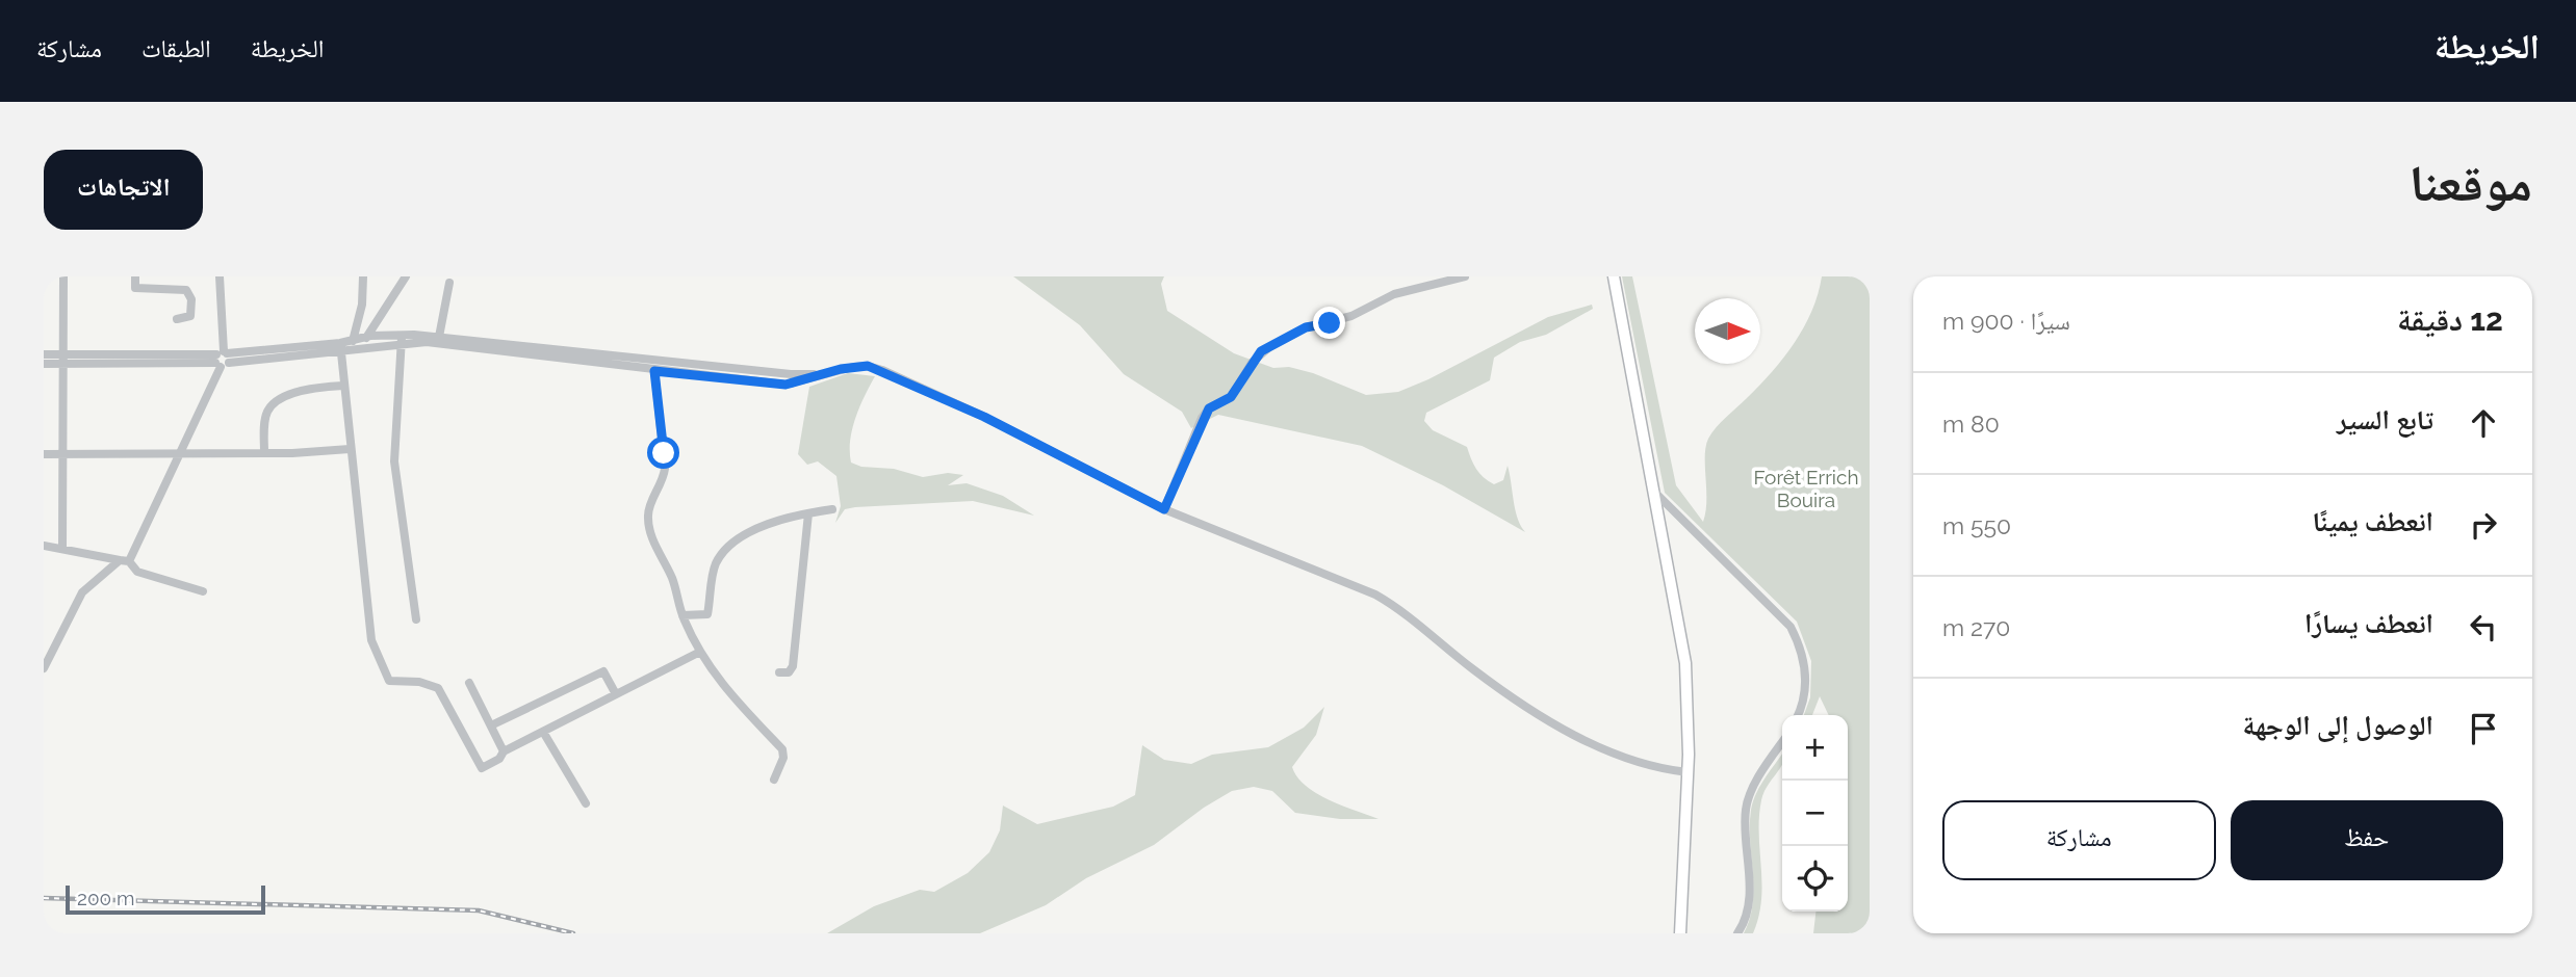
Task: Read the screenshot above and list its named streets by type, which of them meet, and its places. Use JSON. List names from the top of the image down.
{
  "parks": ["Forêt Errich Bouira"],
  "scale_bar": "200 m",
  "north": "right",
  "page": {
    "header": "الخريطة",
    "nav": ["الخريطة", "الطبقات", "مشاركة"],
    "title": "موقعنا",
    "buttons": [
      "الاتجاهات",
      ["حفظ", "مشاركة"]
    ],
    "heading": ["12 دقيقة", "سيرًا · 900 m"],
    "list": [
      ["تابع السير", "80 m"],
      ["انعطف يمينًا", "550 m"],
      ["انعطف يسارًا", "270 m"],
      "الوصول إلى الوجهة"
    ],
    "map_buttons": ["+", "−"],
    "scale": "200 m"
  }
}
